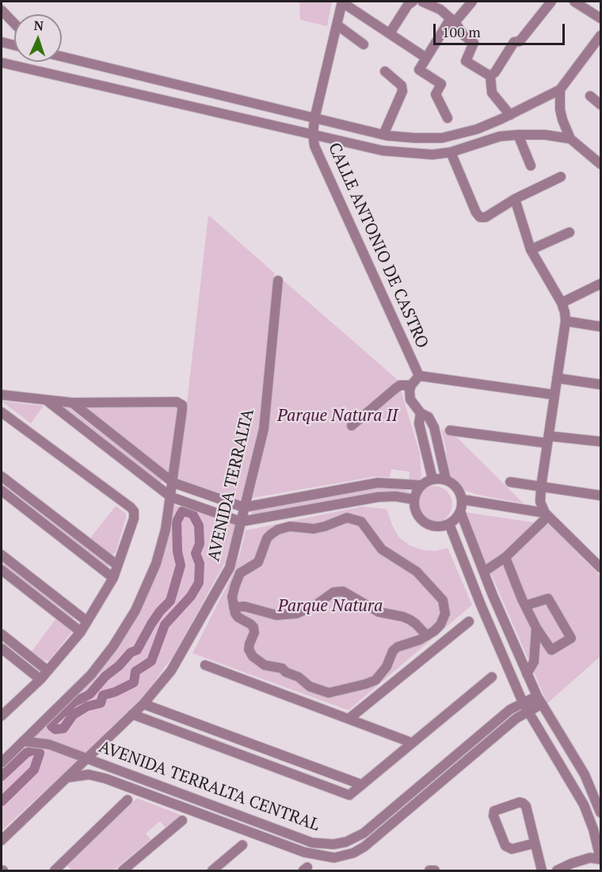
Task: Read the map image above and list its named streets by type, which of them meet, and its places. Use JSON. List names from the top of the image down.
{
  "streets": {
    "street": ["CALLE ANTONIO DE CASTRO", "AVENIDA TERRALTA", "AVENIDA TERRALTA CENTRAL"]
  },
  "crossings": [
    ["AVENIDA TERRALTA", "AVENIDA TERRALTA CENTRAL"]
  ],
  "parks": ["Parque Natura II", "Parque Natura"],
  "scale_bar": "100 m",
  "north": "top"
}
